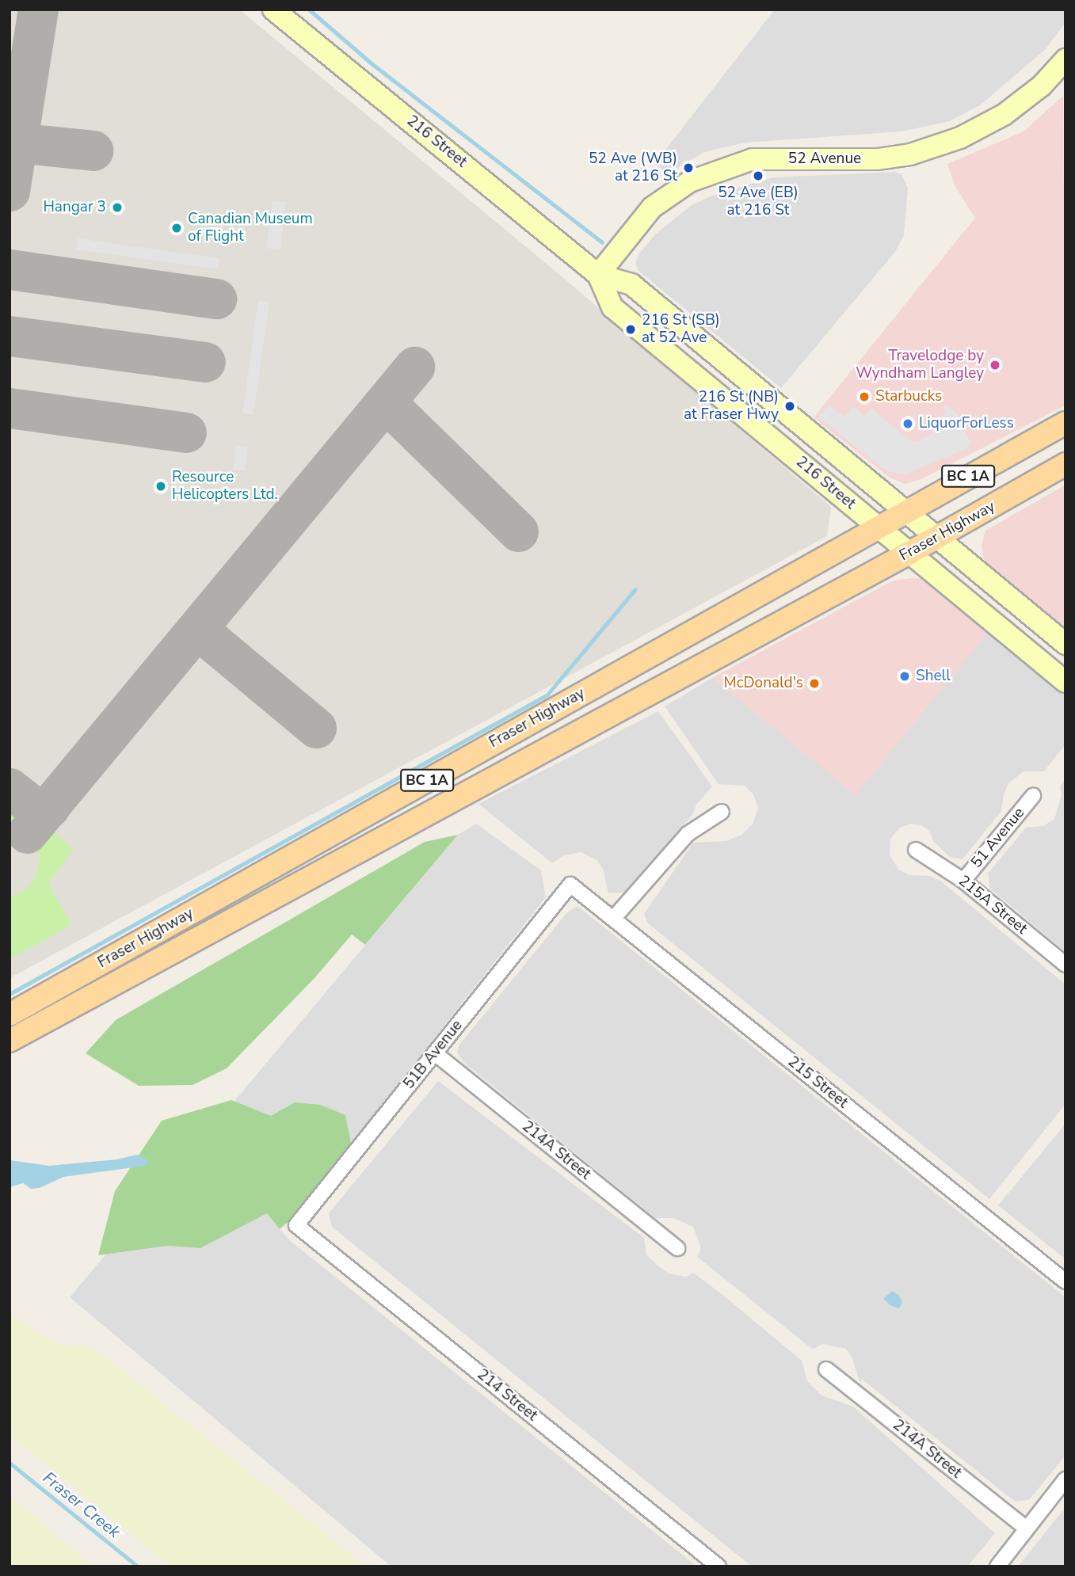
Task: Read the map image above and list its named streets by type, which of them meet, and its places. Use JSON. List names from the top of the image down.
{
  "streets": {
    "main road": [
      "216 Street",
      "52 Avenue",
      "BC 1A",
      "Fraser Highway"
    ],
    "street": [
      "51 Avenue",
      "215A Street",
      "51B Avenue",
      "215 Street",
      "214A Street",
      "214 Street"
    ]
  },
  "crossings": [
    ["216 Street", "52 Avenue"],
    ["216 Street", "Fraser Highway"],
    ["51 Avenue", "215A Street"],
    ["51B Avenue", "215 Street"],
    ["51B Avenue", "214A Street"],
    ["51B Avenue", "214 Street"]
  ],
  "water": ["Fraser Creek"],
  "places": [
    "52 Ave (WB) at 216 St",
    "52 Ave (EB) at 216 St",
    "Hangar 3",
    "Canadian Museum of Flight",
    "216 St (SB) at 52 Ave",
    "Travelodge by Wyndham Langley",
    "Starbucks",
    "216 St (NB) at Fraser Hwy",
    "LiquorForLess",
    "Resource Helicopters Ltd.",
    "Shell",
    "McDonald's"
  ]
}
